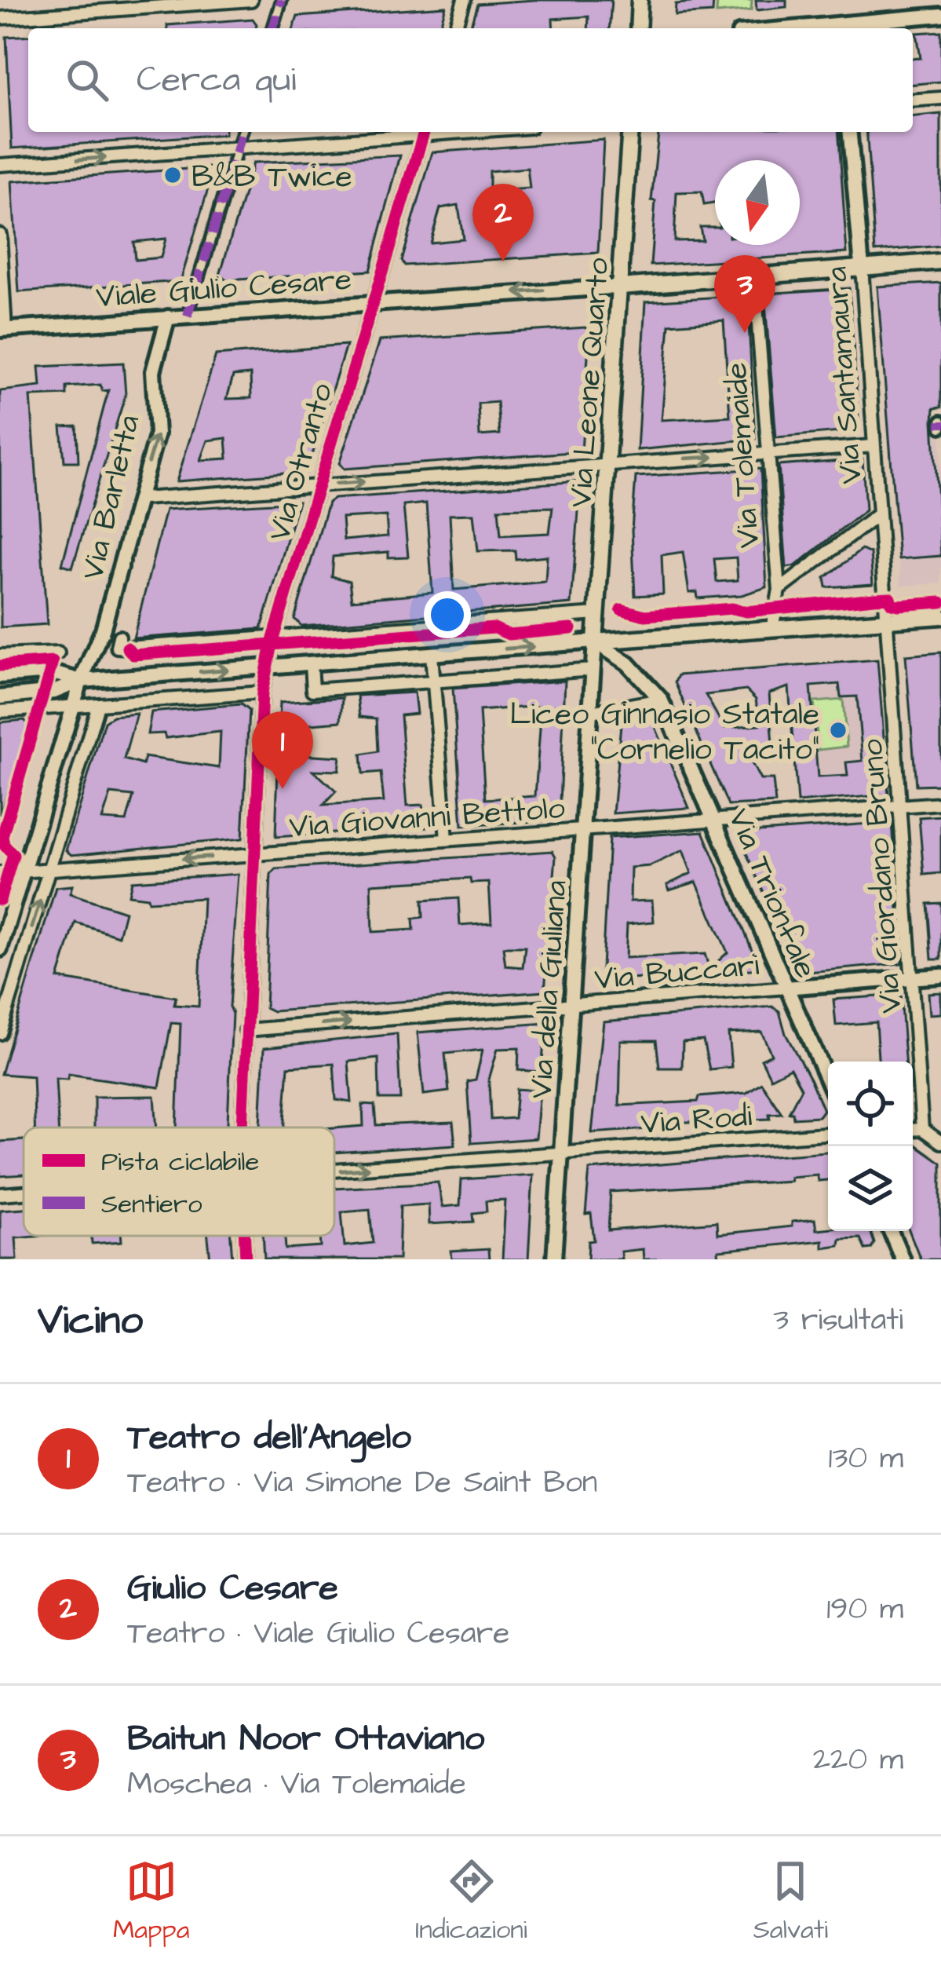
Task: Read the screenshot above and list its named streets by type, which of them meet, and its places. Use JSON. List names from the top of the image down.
{
  "streets": {
    "main road": ["Via Leone Quarto"],
    "street": [
      "Viale Giulio Cesare",
      "Via Santamaura",
      "Via Tolemaide",
      "Via Otranto",
      "Via Barletta",
      "Via Giovanni Bettolo",
      "Via Giordano Bruno",
      "Via Trionfale",
      "Via Buccari",
      "Via della Giuliana",
      "Via Rodi"
    ]
  },
  "crossings": [
    ["Viale Giulio Cesare", "Via Leone Quarto"],
    ["Viale Giulio Cesare", "Via Otranto"],
    ["Viale Giulio Cesare", "Via Barletta"],
    ["Via Santamaura", "Via Barletta"],
    ["Via Santamaura", "Via Giordano Bruno"],
    ["Via Leone Quarto", "Via Barletta"],
    ["Via Leone Quarto", "Via Trionfale"],
    ["Via Leone Quarto", "Via della Giuliana"],
    ["Via Tolemaide", "Via Barletta"],
    ["Via Otranto", "Via Barletta"],
    ["Via Otranto", "Via Giovanni Bettolo"],
    ["Via Otranto", "Via Buccari"],
    ["Via Barletta", "Via Giovanni Bettolo"],
    ["Via Giovanni Bettolo", "Via Giordano Bruno"],
    ["Via Giovanni Bettolo", "Via Trionfale"],
    ["Via Giovanni Bettolo", "Via della Giuliana"],
    ["Via Trionfale", "Via Buccari"],
    ["Via Trionfale", "Via della Giuliana"],
    ["Via Buccari", "Via della Giuliana"],
    ["Via della Giuliana", "Via Rodi"]
  ],
  "one_way": [
    "Viale Giulio Cesare",
    "Via Barletta",
    "Via Buccari",
    "Via Rodi"
  ],
  "places": ["B&B Twice", "Liceo Ginnasio Statale \"Cornelio Tacito\""],
  "legend": ["Pista ciclabile", "Sentiero"],
  "north": "bottom",
  "page": {
    "search": "Cerca qui",
    "pins": ["2", "3", "1"],
    "heading": ["Vicino", "3 risultati"],
    "list": [
      {
        "mark": "1",
        "name": "Teatro dell'Angelo",
        "note": "Teatro · Via Simone De Saint Bon",
        "value": "130 m"
      },
      {
        "mark": "2",
        "name": "Giulio Cesare",
        "note": "Teatro · Viale Giulio Cesare",
        "value": "190 m"
      },
      {
        "mark": "3",
        "name": "Baitun Noor Ottaviano",
        "note": "Moschea · Via Tolemaide",
        "value": "220 m"
      }
    ],
    "nav": ["Mappa", "Indicazioni", "Salvati"]
  }
}
